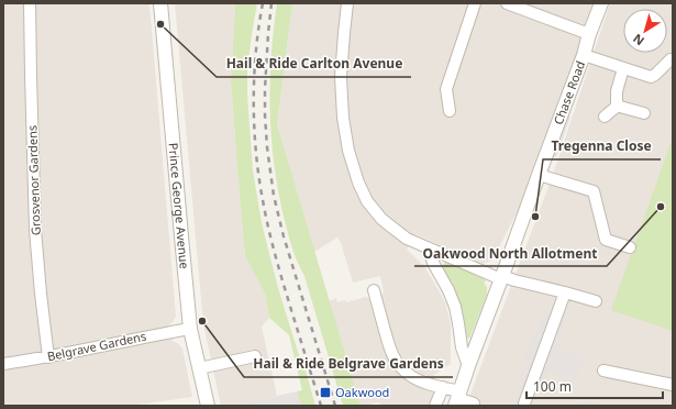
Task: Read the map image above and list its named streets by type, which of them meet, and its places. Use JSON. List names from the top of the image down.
{
  "streets": {
    "street": [
      "Chase Road",
      "Grosvenor Gardens",
      "Prince George Avenue",
      "Belgrave Gardens"
    ]
  },
  "crossings": [
    ["Grosvenor Gardens", "Belgrave Gardens"],
    ["Prince George Avenue", "Belgrave Gardens"]
  ],
  "places": {
    "other": [
      "Hail & Ride Carlton Avenue",
      "Oakwood North Allotment",
      "Tregenna Close",
      "Hail & Ride Belgrave Gardens"
    ],
    "transit": ["Oakwood"]
  },
  "scale_bar": "100 m",
  "north": "bottom left"
}
